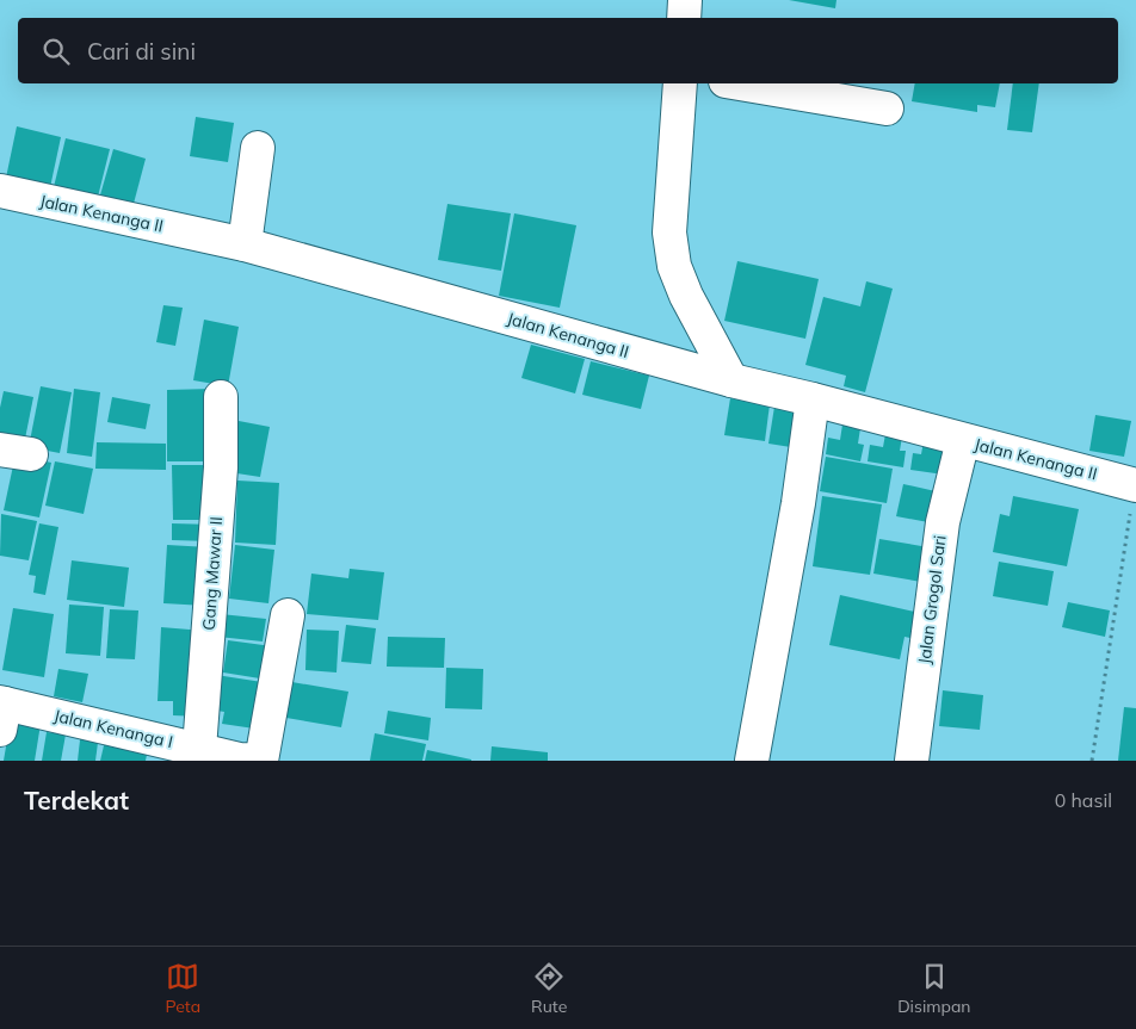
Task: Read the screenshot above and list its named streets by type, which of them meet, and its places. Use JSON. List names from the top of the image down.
{
  "streets": {
    "street": [
      "Jalan Kenanga II",
      "Gang Mawar II",
      "Jalan Grogol Sari",
      "Jalan Kenanga I"
    ]
  },
  "crossings": [
    ["Jalan Kenanga II", "Jalan Grogol Sari"],
    ["Gang Mawar II", "Jalan Kenanga I"]
  ],
  "page": {
    "search": "Cari di sini",
    "heading": ["Terdekat", "0 hasil"],
    "nav": ["Peta", "Rute", "Disimpan"]
  }
}
